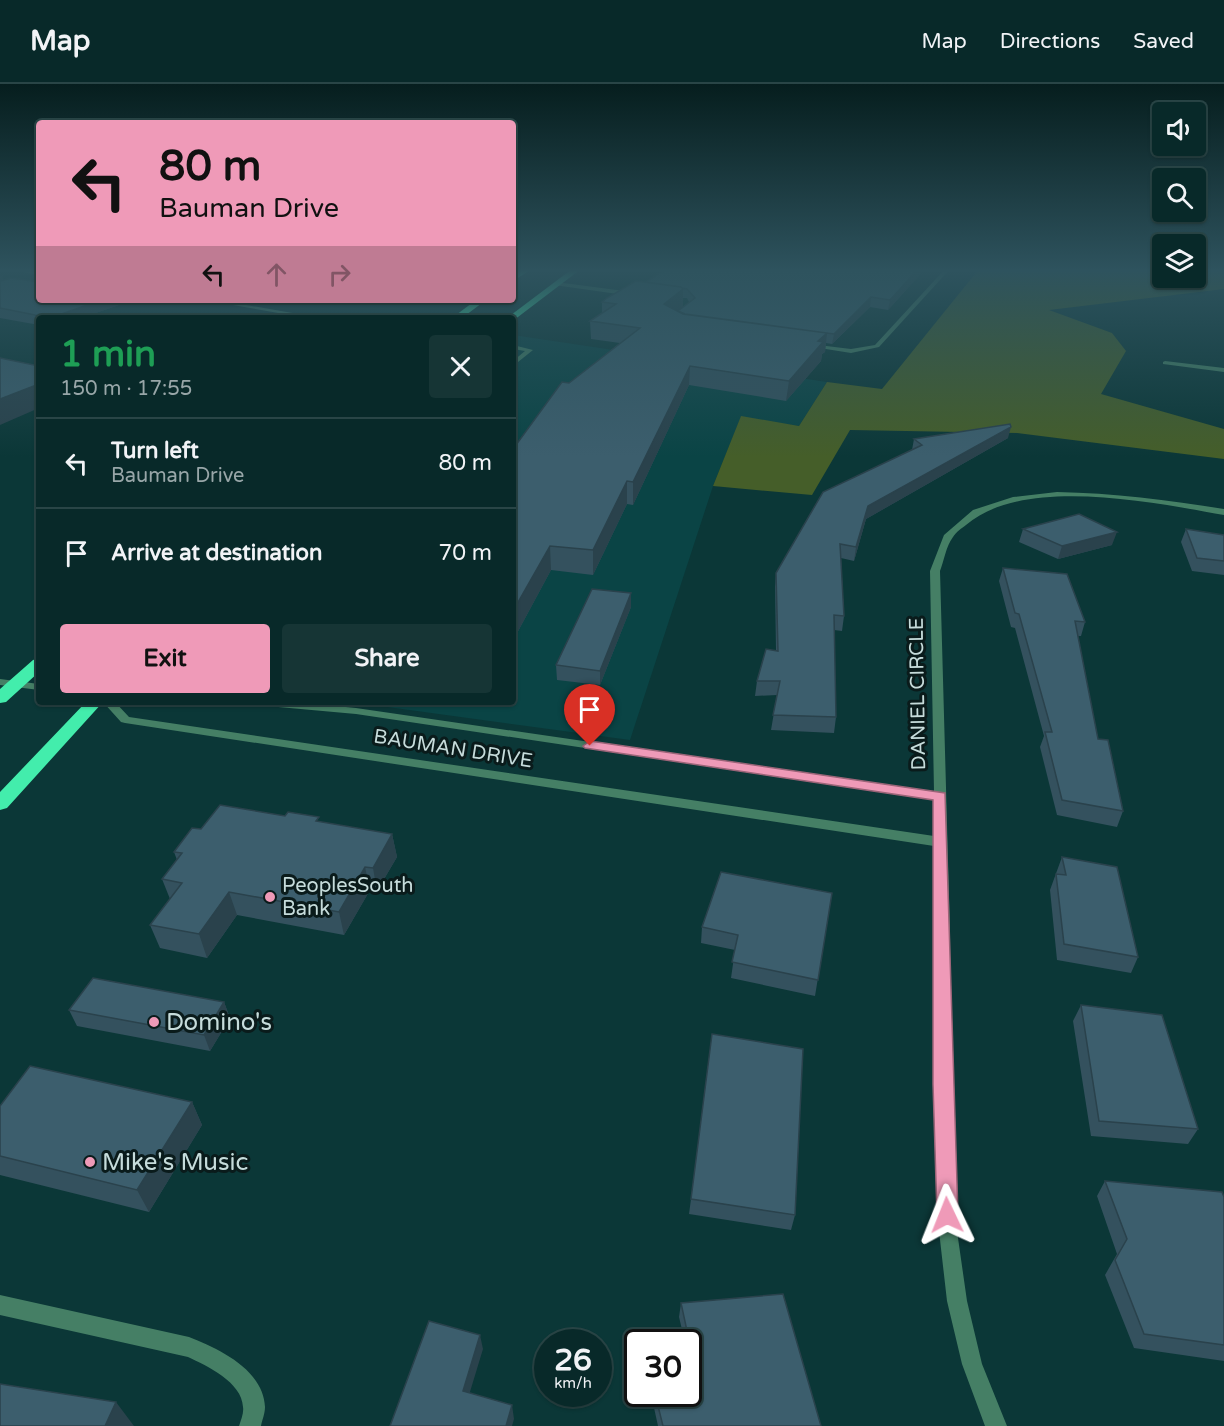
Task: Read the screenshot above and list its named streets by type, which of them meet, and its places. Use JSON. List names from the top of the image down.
{
  "streets": {
    "street": ["DANIEL CIRCLE", "BAUMAN DRIVE"]
  },
  "crossings": [
    ["DANIEL CIRCLE", "BAUMAN DRIVE"]
  ],
  "places": ["PeoplesSouth Bank", "Domino's", "Mike's Music"],
  "page": {
    "header": "Map",
    "nav": ["Map", "Directions", "Saved"],
    "turn": ["80 m", "Bauman Drive"],
    "heading": ["1 min", "150 m · 17:55"],
    "list": [
      {
        "name": "Turn left",
        "note": "Bauman Drive",
        "value": "80 m"
      },
      {
        "name": "Arrive at destination",
        "value": "70 m"
      }
    ],
    "buttons": ["Exit", "Share"],
    "speed": "26 km/h",
    "limit": "30"
  }
}
